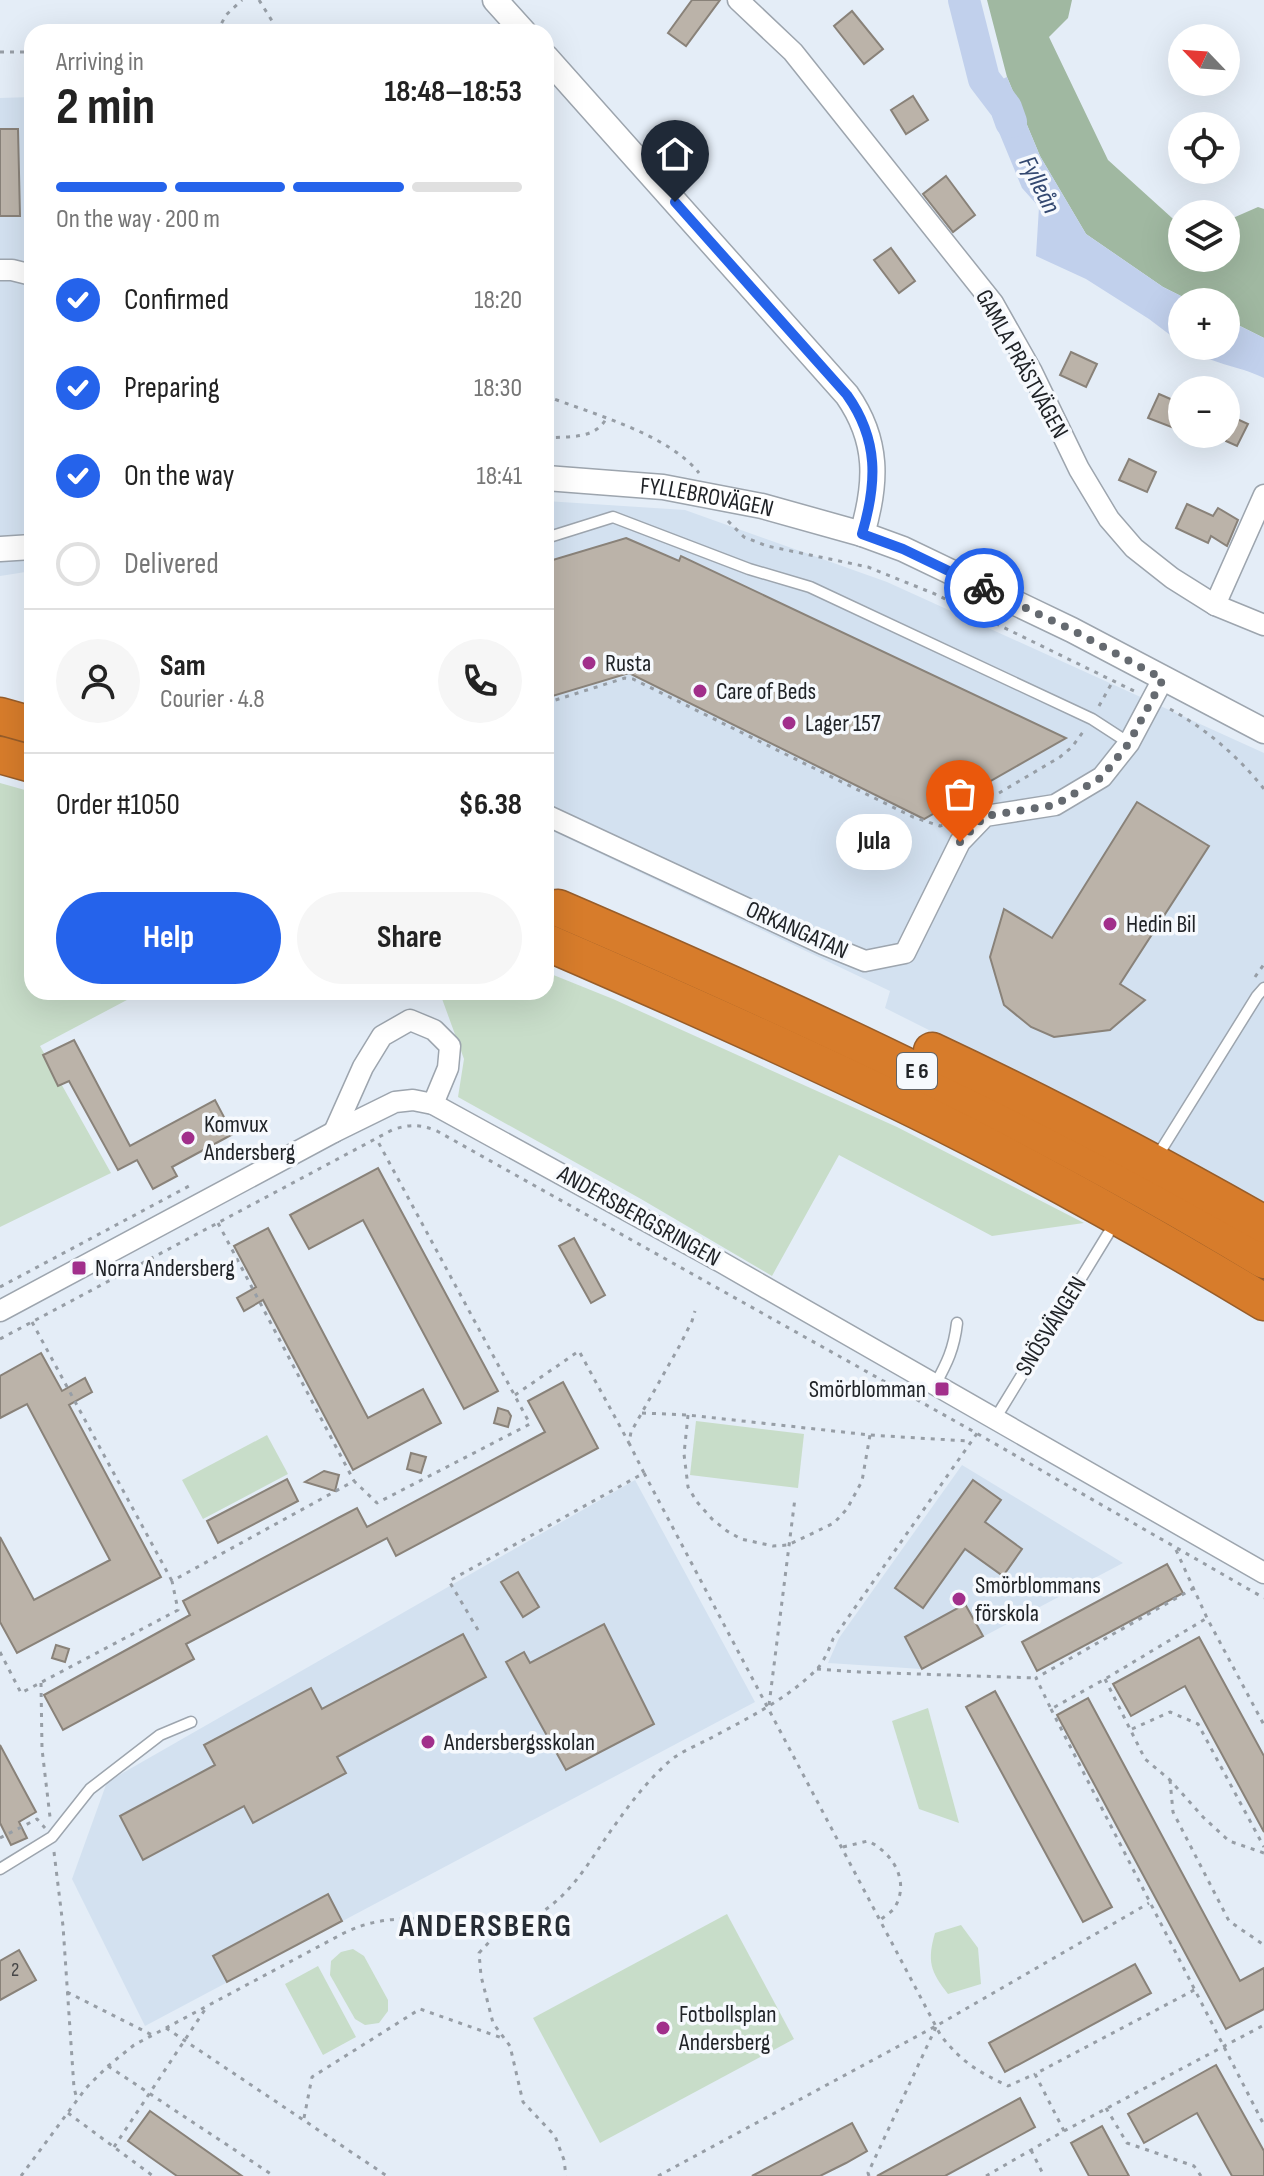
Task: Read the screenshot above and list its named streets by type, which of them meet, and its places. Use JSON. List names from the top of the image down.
{
  "streets": {
    "highway": ["E 6"],
    "street": [
      "GAMLA PRÄSTVÄGEN",
      "FYLLEBROVÄGEN",
      "ORKANGATAN",
      "ANDERSBERGSRINGEN"
    ],
    "lane": ["SNÖSVÄNGEN"]
  },
  "crossings": [
    ["FYLLEBROVÄGEN", "ORKANGATAN"],
    ["ANDERSBERGSRINGEN", "SNÖSVÄNGEN"]
  ],
  "districts": ["ANDERSBERG"],
  "water": ["Fylleån"],
  "places": {
    "other": [
      "Rusta",
      "Care of Beds",
      "Lager 157",
      "Jula",
      "Hedin Bil",
      "Komvux Andersberg",
      "Smörblommans förskola",
      "Andersbergsskolan",
      "Fotbollsplan Andersberg"
    ],
    "transit": ["Norra Andersberg", "Smörblomman"]
  },
  "house_numbers": ["2"],
  "north": "top left",
  "page": {
    "map_buttons": ["+", "−"],
    "heading": ["2 min", "Arriving in", "18:48–18:53"],
    "panel": [
      "Sam",
      "Courier · 4.8",
      "Order #1050",
      "$6.38"
    ],
    "bar": "On the way · 200 m",
    "list": [
      ["Confirmed", "18:20"],
      ["Preparing", "18:30"],
      ["On the way", "18:41"],
      "Delivered"
    ],
    "bubble": "Jula",
    "buttons": ["Help", "Share"]
  }
}
